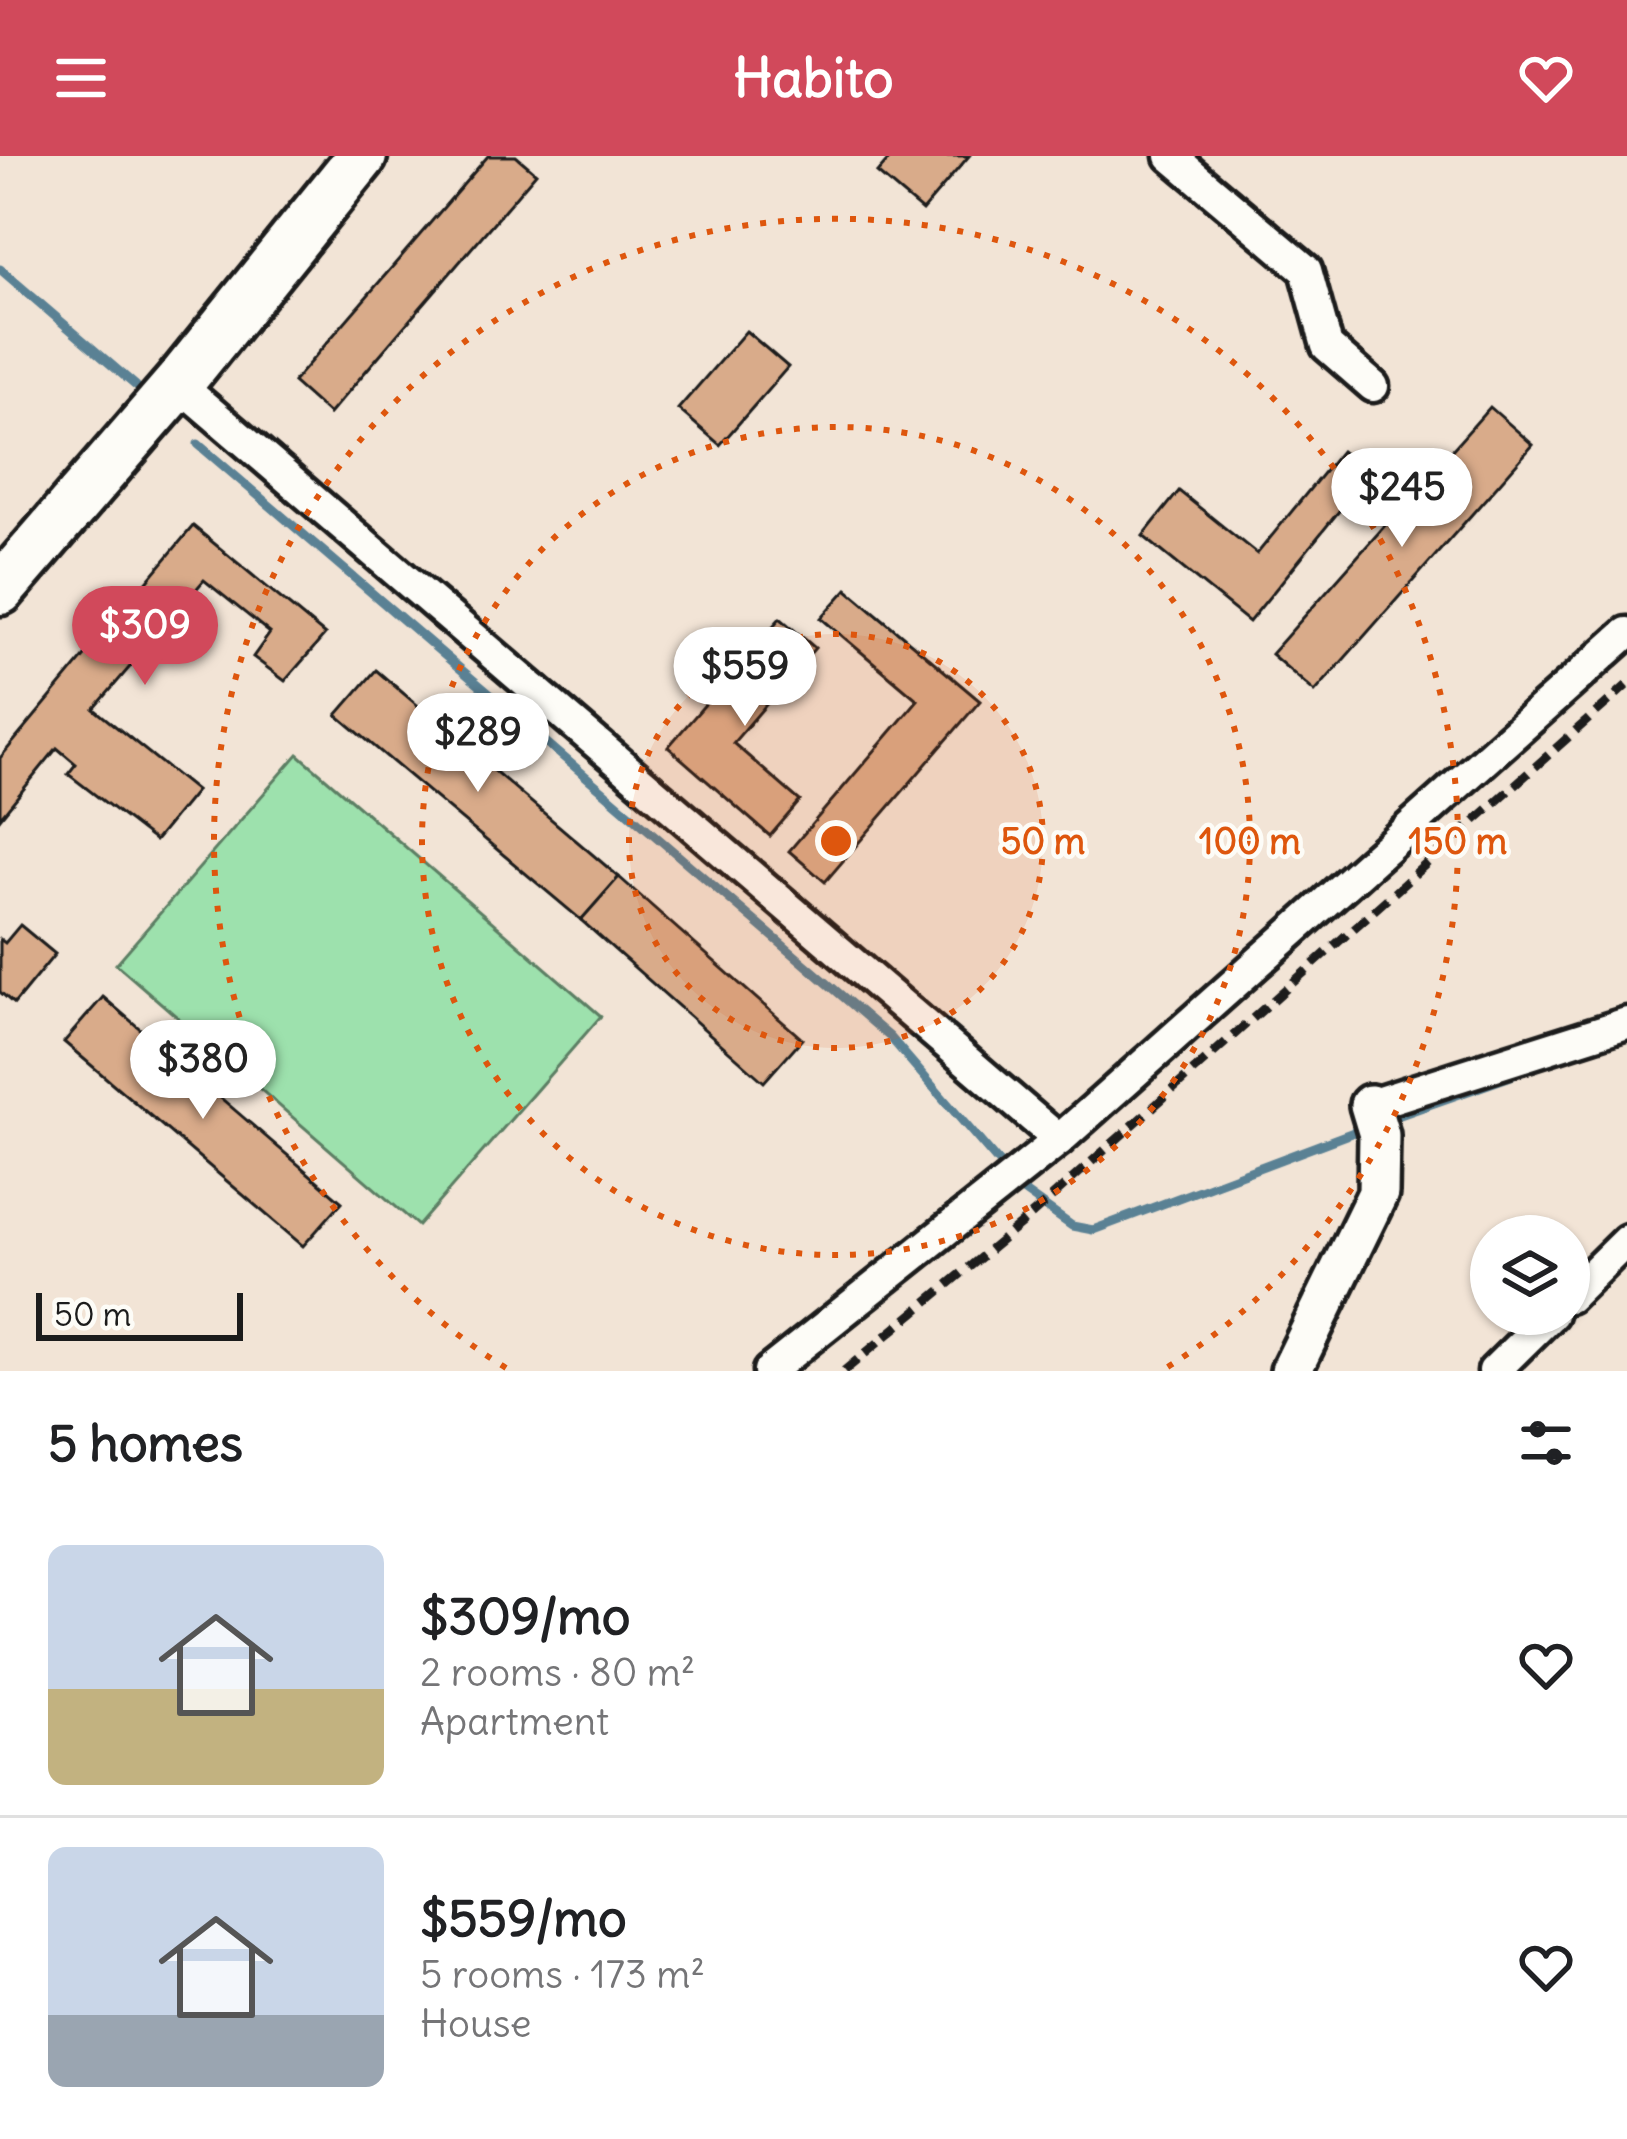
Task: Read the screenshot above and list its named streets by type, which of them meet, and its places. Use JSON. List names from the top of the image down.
{
  "scale_bar": "50 m",
  "page": {
    "header": "Habito",
    "price": [
      "$245",
      "$309",
      "$559",
      "$289",
      "$380"
    ],
    "scale": "50 m",
    "heading": "5 homes",
    "list": [
      {
        "name": "$309/mo",
        "note": "2 rooms · 80 m² · Apartment"
      },
      {
        "name": "$559/mo",
        "note": "5 rooms · 173 m² · House"
      }
    ]
  },
  "rings": ["50 m", "100 m", "150 m"]
}
